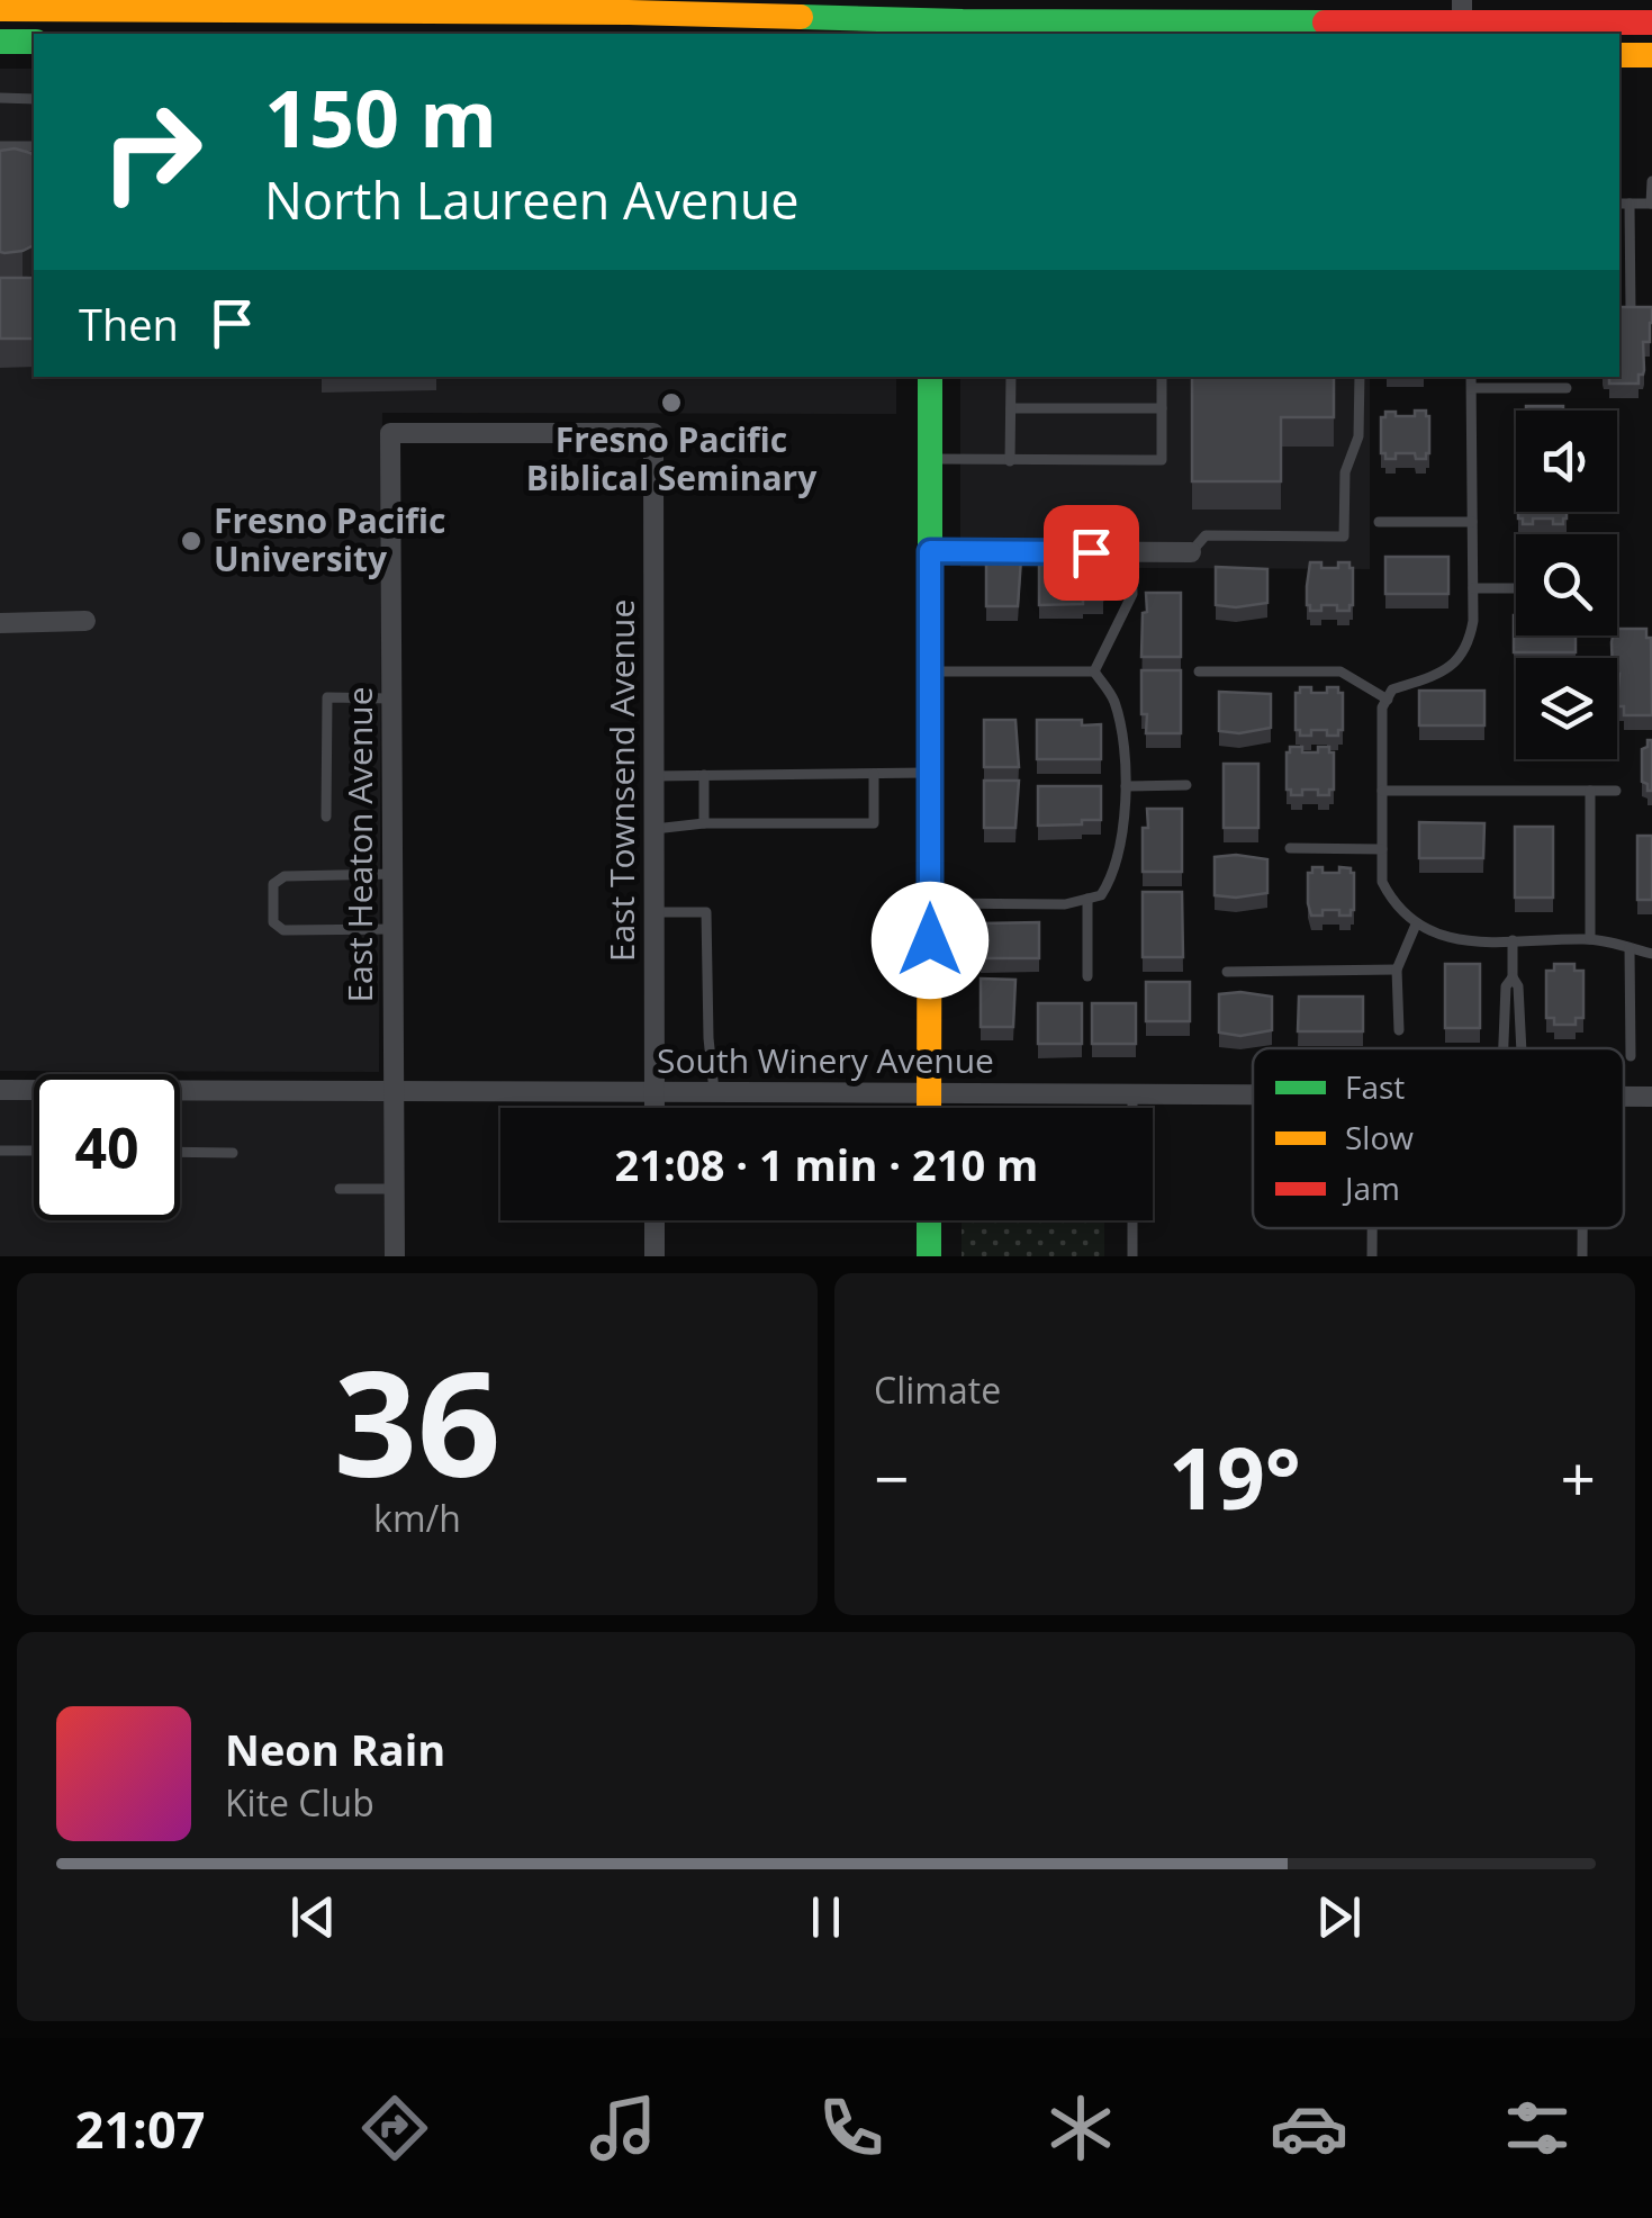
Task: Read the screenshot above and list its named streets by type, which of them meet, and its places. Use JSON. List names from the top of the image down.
{
  "streets": {
    "street": ["East Townsend Avenue", "East Heaton Avenue", "South Winery Avenue"]
  },
  "crossings": [
    ["East Townsend Avenue", "East Heaton Avenue"],
    ["East Townsend Avenue", "South Winery Avenue"],
    ["East Heaton Avenue", "South Winery Avenue"]
  ],
  "places": ["Fresno Pacific Biblical Seminary", "Fresno Pacific University"],
  "legend": ["Fast", "Slow", "Jam"],
  "page": {
    "turn": ["150 m", "North Laureen Avenue"],
    "then": "Then",
    "limit": "40",
    "trip": "21:08 · 1 min · 210 m",
    "tile": [
      ["36", "km/h"],
      "Climate"
    ],
    "heat": ["−", "19°", "+"],
    "song": ["Neon Rain", "Kite Club"],
    "tabs": "21:07"
  }
}
